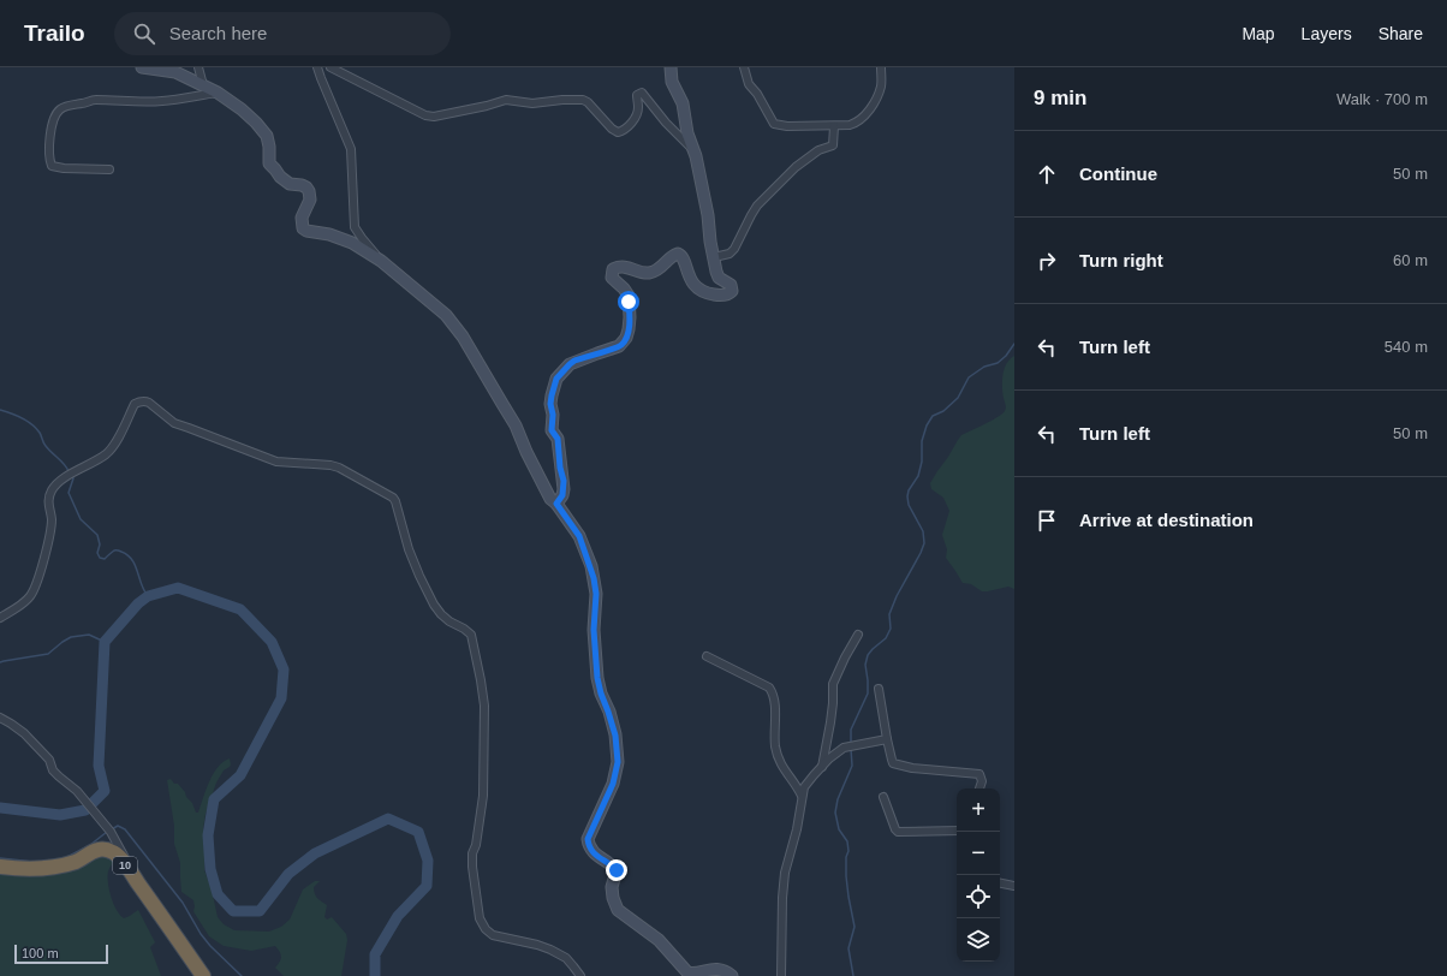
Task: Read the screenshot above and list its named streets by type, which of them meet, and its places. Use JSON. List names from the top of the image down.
{
  "streets": {
    "highway": ["10"]
  },
  "scale_bar": "100 m",
  "page": {
    "header": "Trailo",
    "search": "Search here",
    "nav": ["Map", "Layers", "Share"],
    "heading": ["9 min", "Walk · 700 m"],
    "list": [
      ["Continue", "50 m"],
      ["Turn right", "60 m"],
      ["Turn left", "540 m"],
      ["Turn left", "50 m"],
      "Arrive at destination"
    ],
    "map_buttons": ["+", "−"],
    "scale": "100 m"
  }
}
